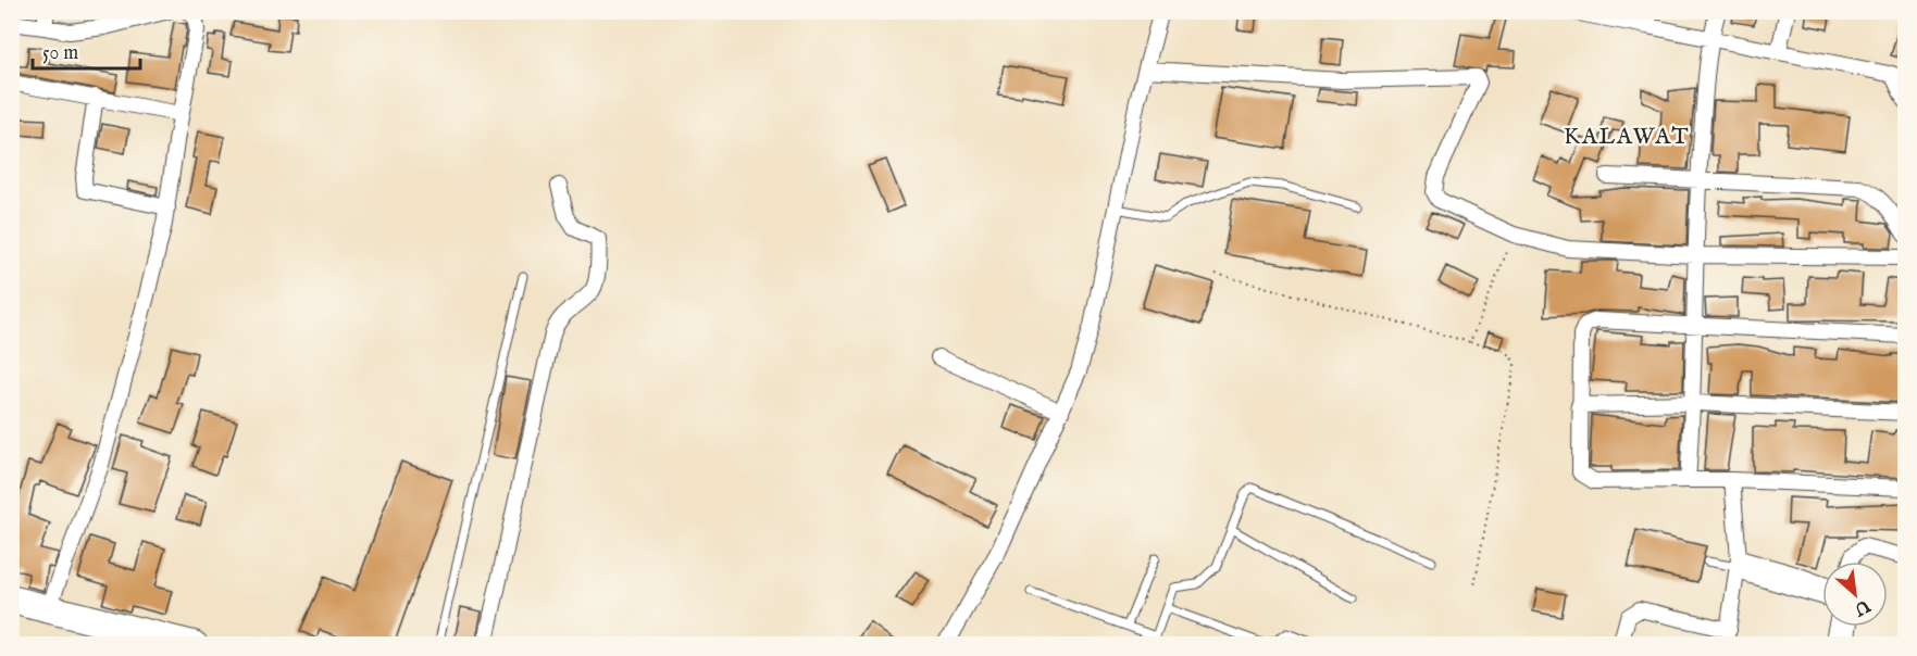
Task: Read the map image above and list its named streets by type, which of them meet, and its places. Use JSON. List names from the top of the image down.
{
  "districts": ["KALAWAT"],
  "scale_bar": "50 m",
  "north": "bottom right"
}
